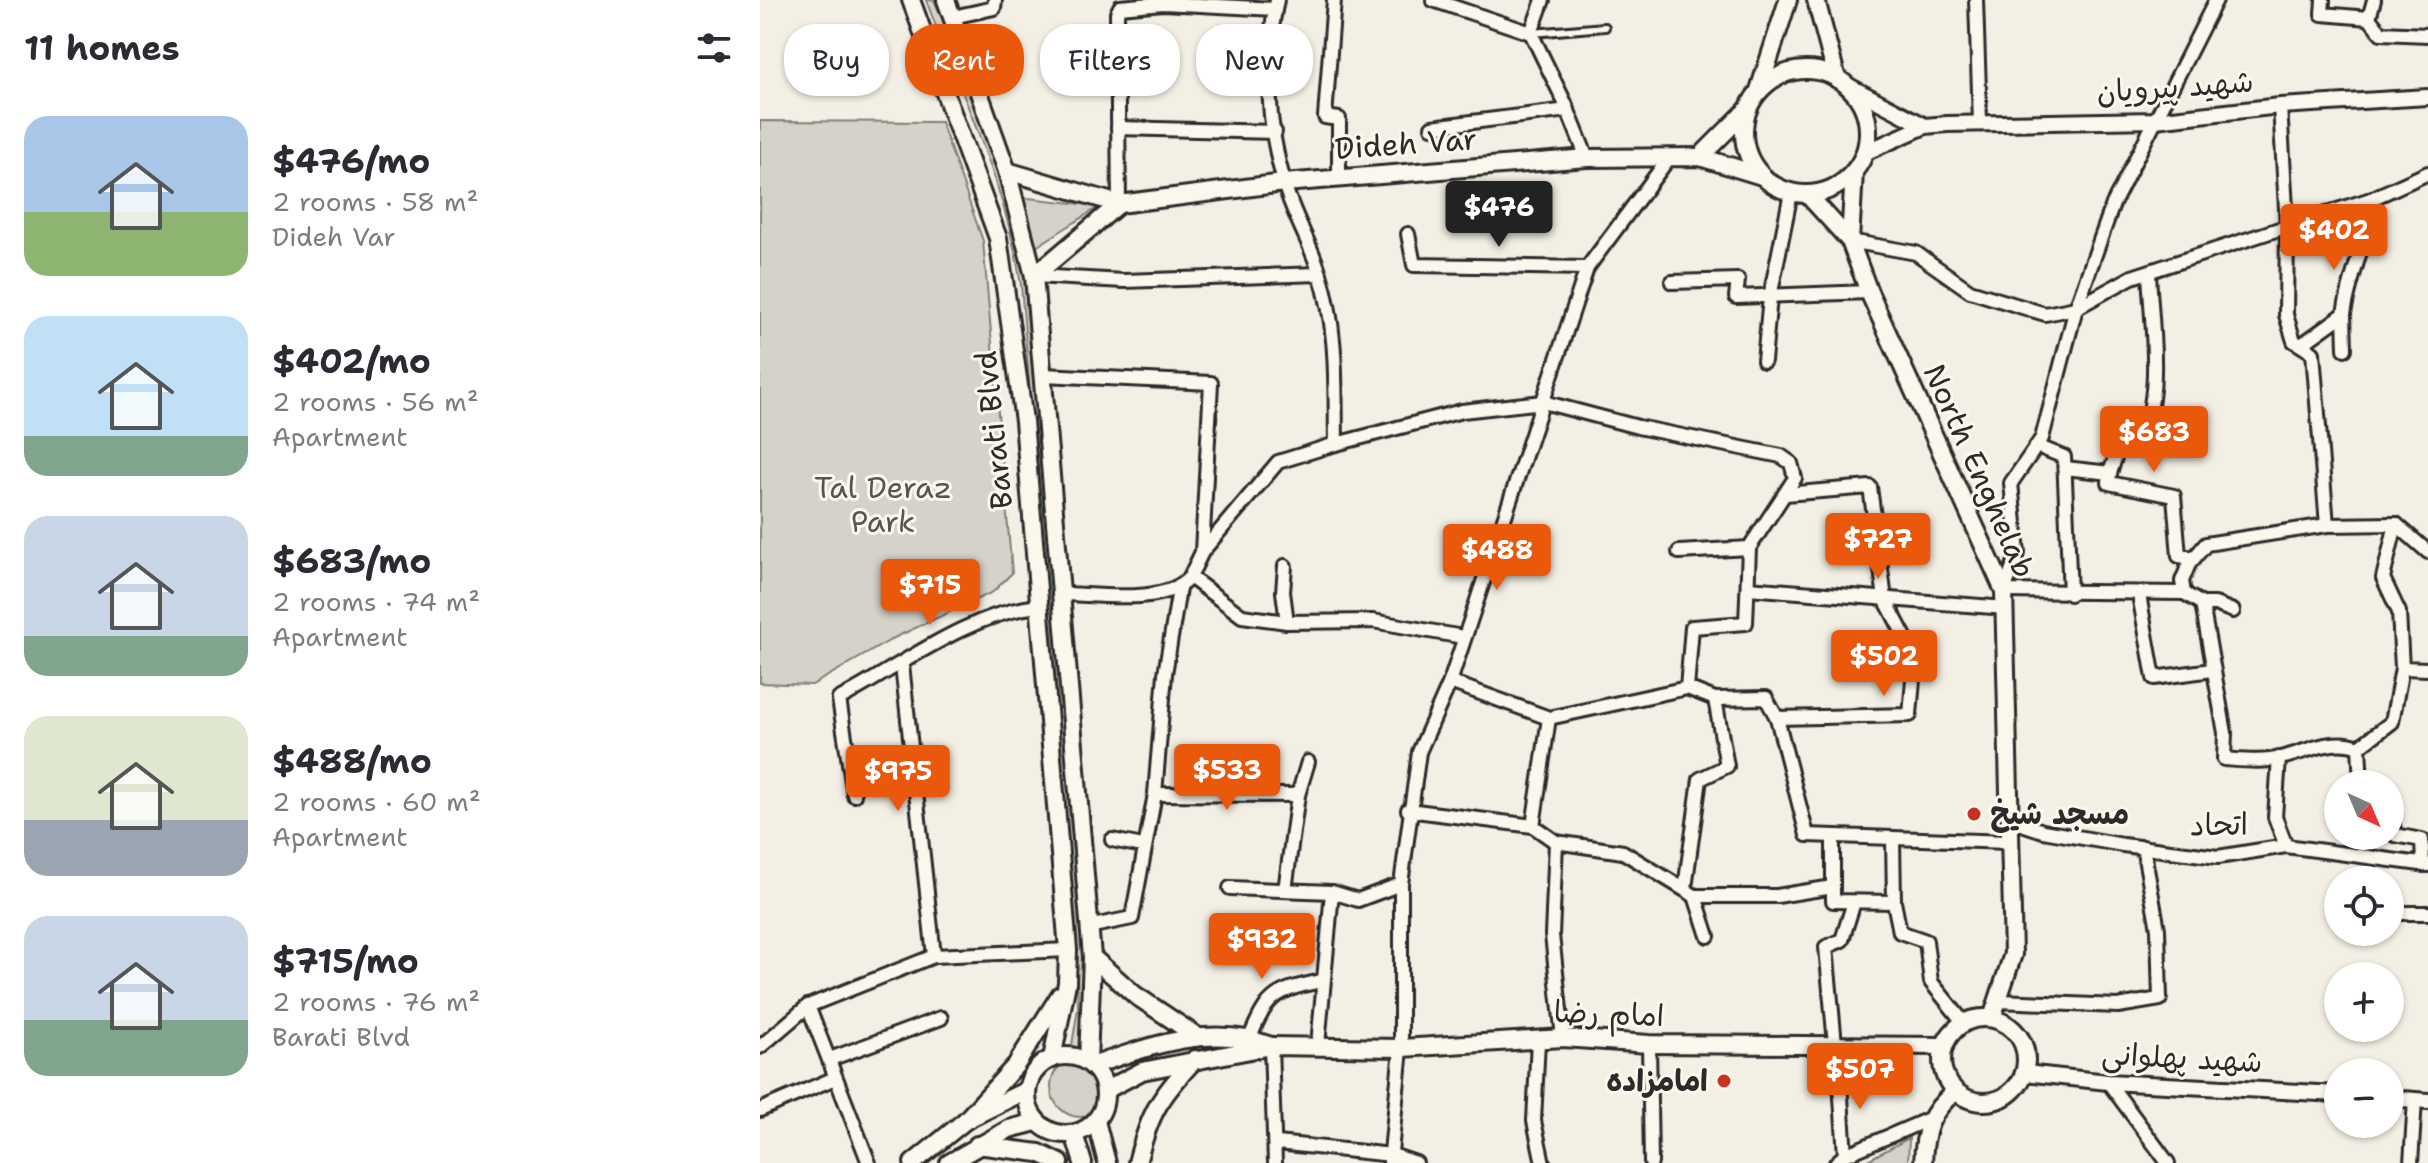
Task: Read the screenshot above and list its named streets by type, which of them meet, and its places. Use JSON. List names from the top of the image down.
{
  "streets": {
    "main road": [
      "Dideh Var",
      "Barati Blvd",
      "North Enghelab",
      "امام رضا"
    ],
    "street": ["شهید پیرویان", "اتحاد", "شهید پهلوانی"]
  },
  "crossings": [
    ["Barati Blvd", "امام رضا"],
    ["North Enghelab", "اتحاد"],
    ["North Enghelab", "امام رضا"],
    ["North Enghelab", "شهید پهلوانی"],
    ["امام رضا", "شهید پهلوانی"]
  ],
  "parks": ["Tal Deraz Park"],
  "places": ["مسجد شیخ", "امامزاده"],
  "north": "bottom right",
  "page": {
    "heading": "11 homes",
    "chip": [
      "Buy",
      "Rent",
      "Filters",
      "New"
    ],
    "list": [
      {
        "name": "$476/mo",
        "note": "2 rooms · 58 m² · Dideh Var"
      },
      {
        "name": "$402/mo",
        "note": "2 rooms · 56 m² · Apartment"
      },
      {
        "name": "$683/mo",
        "note": "2 rooms · 74 m² · Apartment"
      },
      {
        "name": "$488/mo",
        "note": "2 rooms · 60 m² · Apartment"
      },
      {
        "name": "$715/mo",
        "note": "2 rooms · 76 m² · Barati Blvd"
      }
    ],
    "price": [
      "$476",
      "$402",
      "$683",
      "$727",
      "$488",
      "$715",
      "$502",
      "$533",
      "$975",
      "$932",
      "$507"
    ],
    "map_buttons": ["+", "−"]
  }
}
